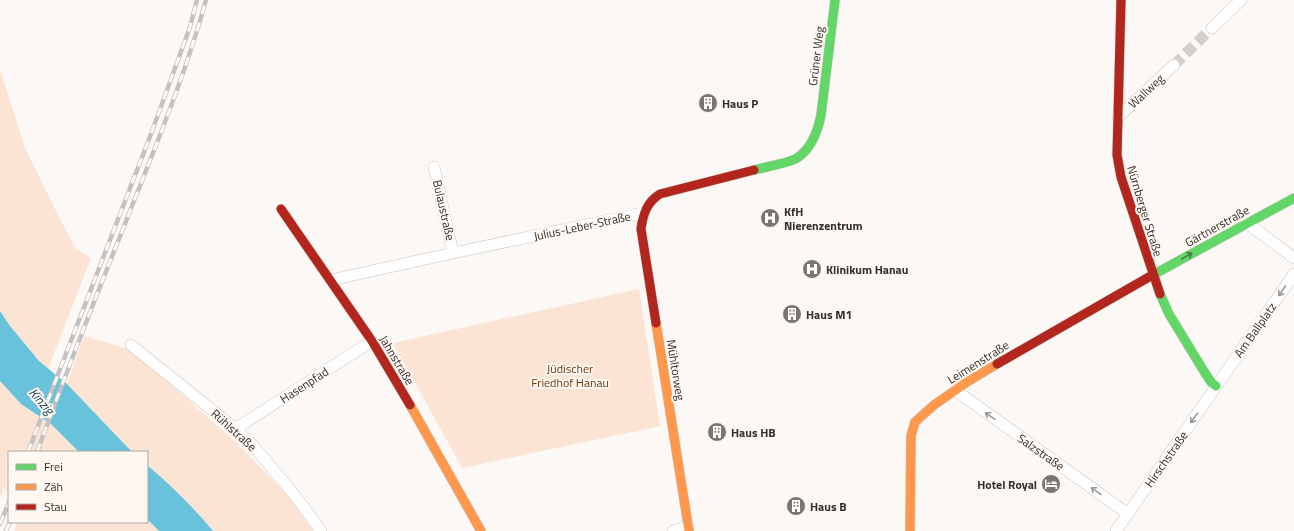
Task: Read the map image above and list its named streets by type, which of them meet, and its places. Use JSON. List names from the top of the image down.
{
  "streets": {
    "street": [
      "Grüner Weg",
      "Wallweg",
      "Bulaustraße",
      "Nürnberger Straße",
      "Julius-Leber-Straße",
      "Gärtnerstraße",
      "Am Ballplatz",
      "Jahnstraße",
      "Leimenstraße",
      "Mühltorweg",
      "Hasenpfad",
      "Rühlstraße",
      "Salzstraße",
      "Hirschstraße"
    ]
  },
  "crossings": [
    ["Grüner Weg", "Julius-Leber-Straße"],
    ["Wallweg", "Nürnberger Straße"],
    ["Bulaustraße", "Julius-Leber-Straße"],
    ["Nürnberger Straße", "Gärtnerstraße"],
    ["Nürnberger Straße", "Am Ballplatz"],
    ["Nürnberger Straße", "Leimenstraße"],
    ["Nürnberger Straße", "Hirschstraße"],
    ["Julius-Leber-Straße", "Jahnstraße"],
    ["Julius-Leber-Straße", "Mühltorweg"],
    ["Gärtnerstraße", "Leimenstraße"],
    ["Am Ballplatz", "Hirschstraße"],
    ["Jahnstraße", "Hasenpfad"],
    ["Leimenstraße", "Salzstraße"],
    ["Hasenpfad", "Rühlstraße"],
    ["Salzstraße", "Hirschstraße"]
  ],
  "one_way": [
    "Gärtnerstraße",
    "Am Ballplatz",
    "Salzstraße",
    "Hirschstraße"
  ],
  "water": ["Kinzig"],
  "parks": ["Jüdischer Friedhof Hanau"],
  "places": {
    "building": [
      "Haus P",
      "Haus M1",
      "Haus HB",
      "Haus B"
    ],
    "hospital": ["KfH Nierenzentrum", "Klinikum Hanau"],
    "hotel": ["Hotel Royal"]
  },
  "legend": ["Frei", "Zäh", "Stau"]
}
